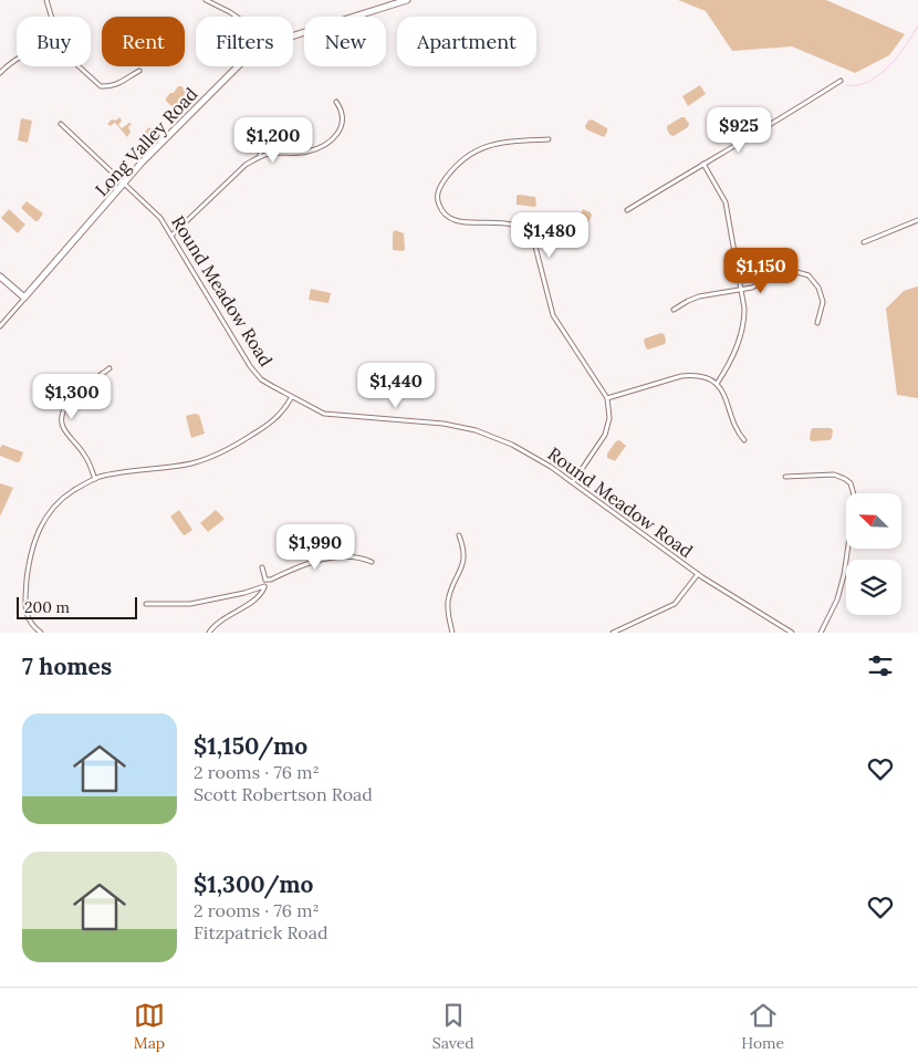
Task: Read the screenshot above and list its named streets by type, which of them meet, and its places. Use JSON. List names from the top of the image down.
{
  "streets": {
    "street": ["Long Valley Road", "Round Meadow Road"]
  },
  "crossings": [
    ["Long Valley Road", "Round Meadow Road"]
  ],
  "scale_bar": "200 m",
  "north": "top left",
  "page": {
    "chip": [
      "Buy",
      "Rent",
      "Filters",
      "New",
      "Apartment"
    ],
    "price": [
      "$925",
      "$1,200",
      "$1,480",
      "$1,150",
      "$1,440",
      "$1,300",
      "$1,990"
    ],
    "scale": "200 m",
    "heading": "7 homes",
    "list": [
      {
        "name": "$1,150/mo",
        "note": "2 rooms · 76 m² · Scott Robertson Road"
      },
      {
        "name": "$1,300/mo",
        "note": "2 rooms · 76 m² · Fitzpatrick Road"
      }
    ],
    "tabs": ["Map", "Saved", "Home"]
  }
}
